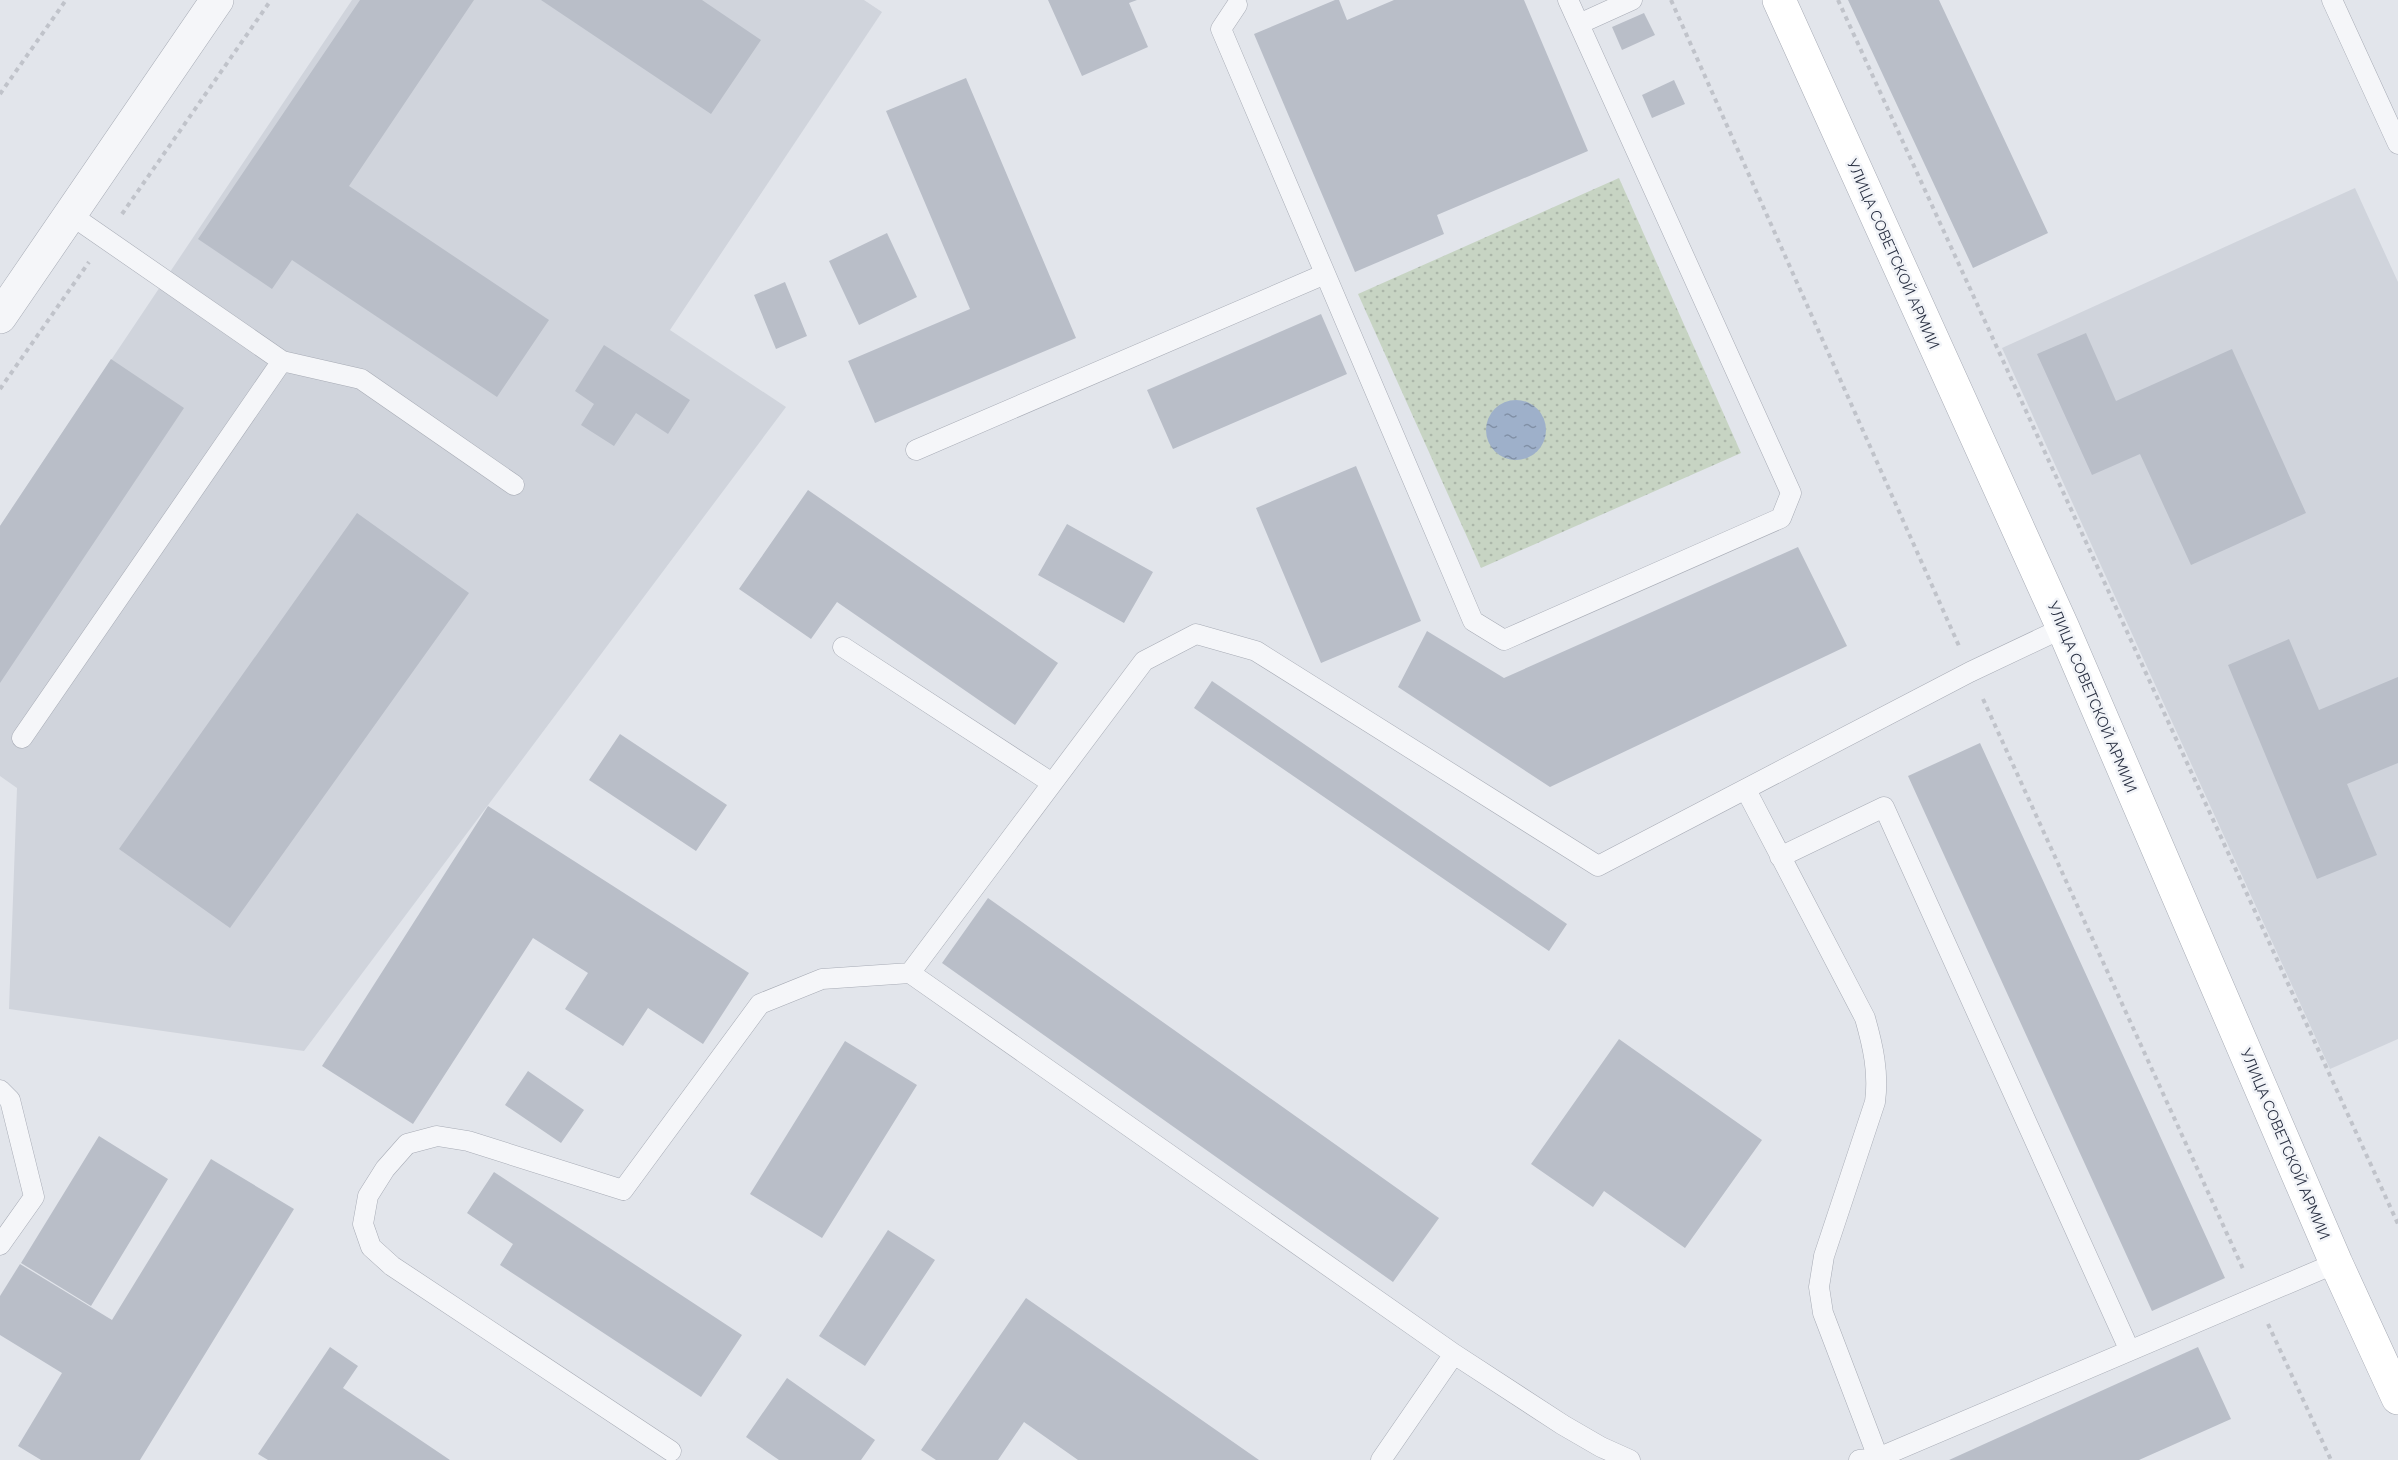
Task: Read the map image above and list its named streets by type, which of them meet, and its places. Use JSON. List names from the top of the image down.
{
  "streets": {
    "main road": ["УЛИЦА СОВЕТСКОЙ АРМИИ"]
  }
}
